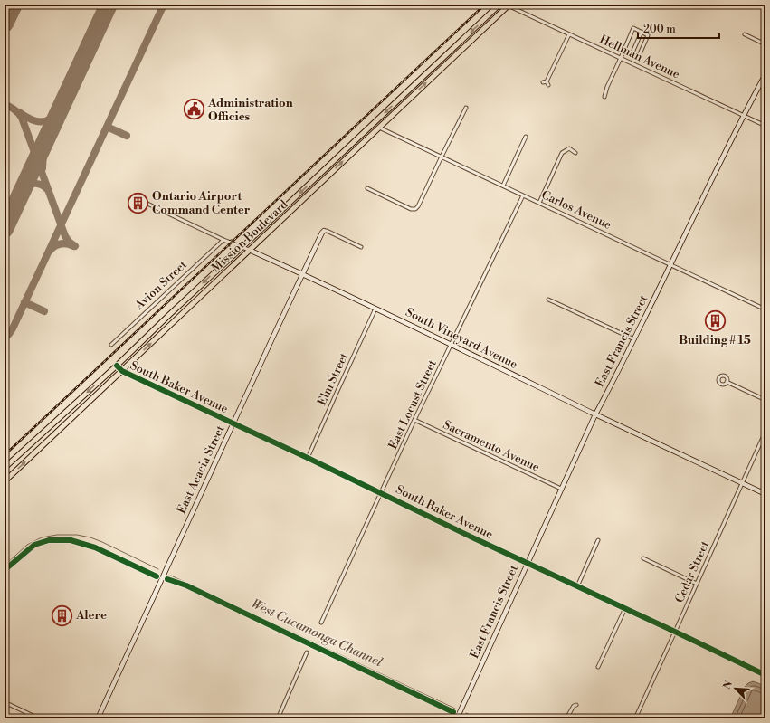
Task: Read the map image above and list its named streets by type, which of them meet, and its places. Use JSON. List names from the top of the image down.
{
  "streets": {
    "main road": ["Mission Boulevard"],
    "street": [
      "Hellman Avenue",
      "Carlos Avenue",
      "Avion Street",
      "South Vineyard Avenue",
      "East Francis Street",
      "Elm Street",
      "South Baker Avenue",
      "East Locust Street",
      "Sacramento Avenue",
      "East Acacia Street",
      "Cedar Street"
    ]
  },
  "crossings": [
    ["Hellman Avenue", "Mission Boulevard"],
    ["Hellman Avenue", "East Francis Street"],
    ["Carlos Avenue", "Mission Boulevard"],
    ["Carlos Avenue", "East Francis Street"],
    ["Carlos Avenue", "East Locust Street"],
    ["Mission Boulevard", "South Vineyard Avenue"],
    ["Mission Boulevard", "South Baker Avenue"],
    ["Avion Street", "South Vineyard Avenue"],
    ["South Vineyard Avenue", "East Francis Street"],
    ["South Vineyard Avenue", "Elm Street"],
    ["South Vineyard Avenue", "East Locust Street"],
    ["South Vineyard Avenue", "East Acacia Street"],
    ["South Vineyard Avenue", "Cedar Street"],
    ["East Francis Street", "South Baker Avenue"],
    ["East Francis Street", "Sacramento Avenue"],
    ["Elm Street", "South Baker Avenue"],
    ["South Baker Avenue", "East Locust Street"],
    ["South Baker Avenue", "East Acacia Street"],
    ["South Baker Avenue", "Cedar Street"],
    ["East Locust Street", "Sacramento Avenue"]
  ],
  "water": ["West Cucamonga Channel"],
  "places": {
    "public building": ["Administration Officies"],
    "building": ["Ontario Airport Command Center", "Building # 15", "Alere"]
  },
  "scale_bar": "200 m",
  "north": "top left"
}
